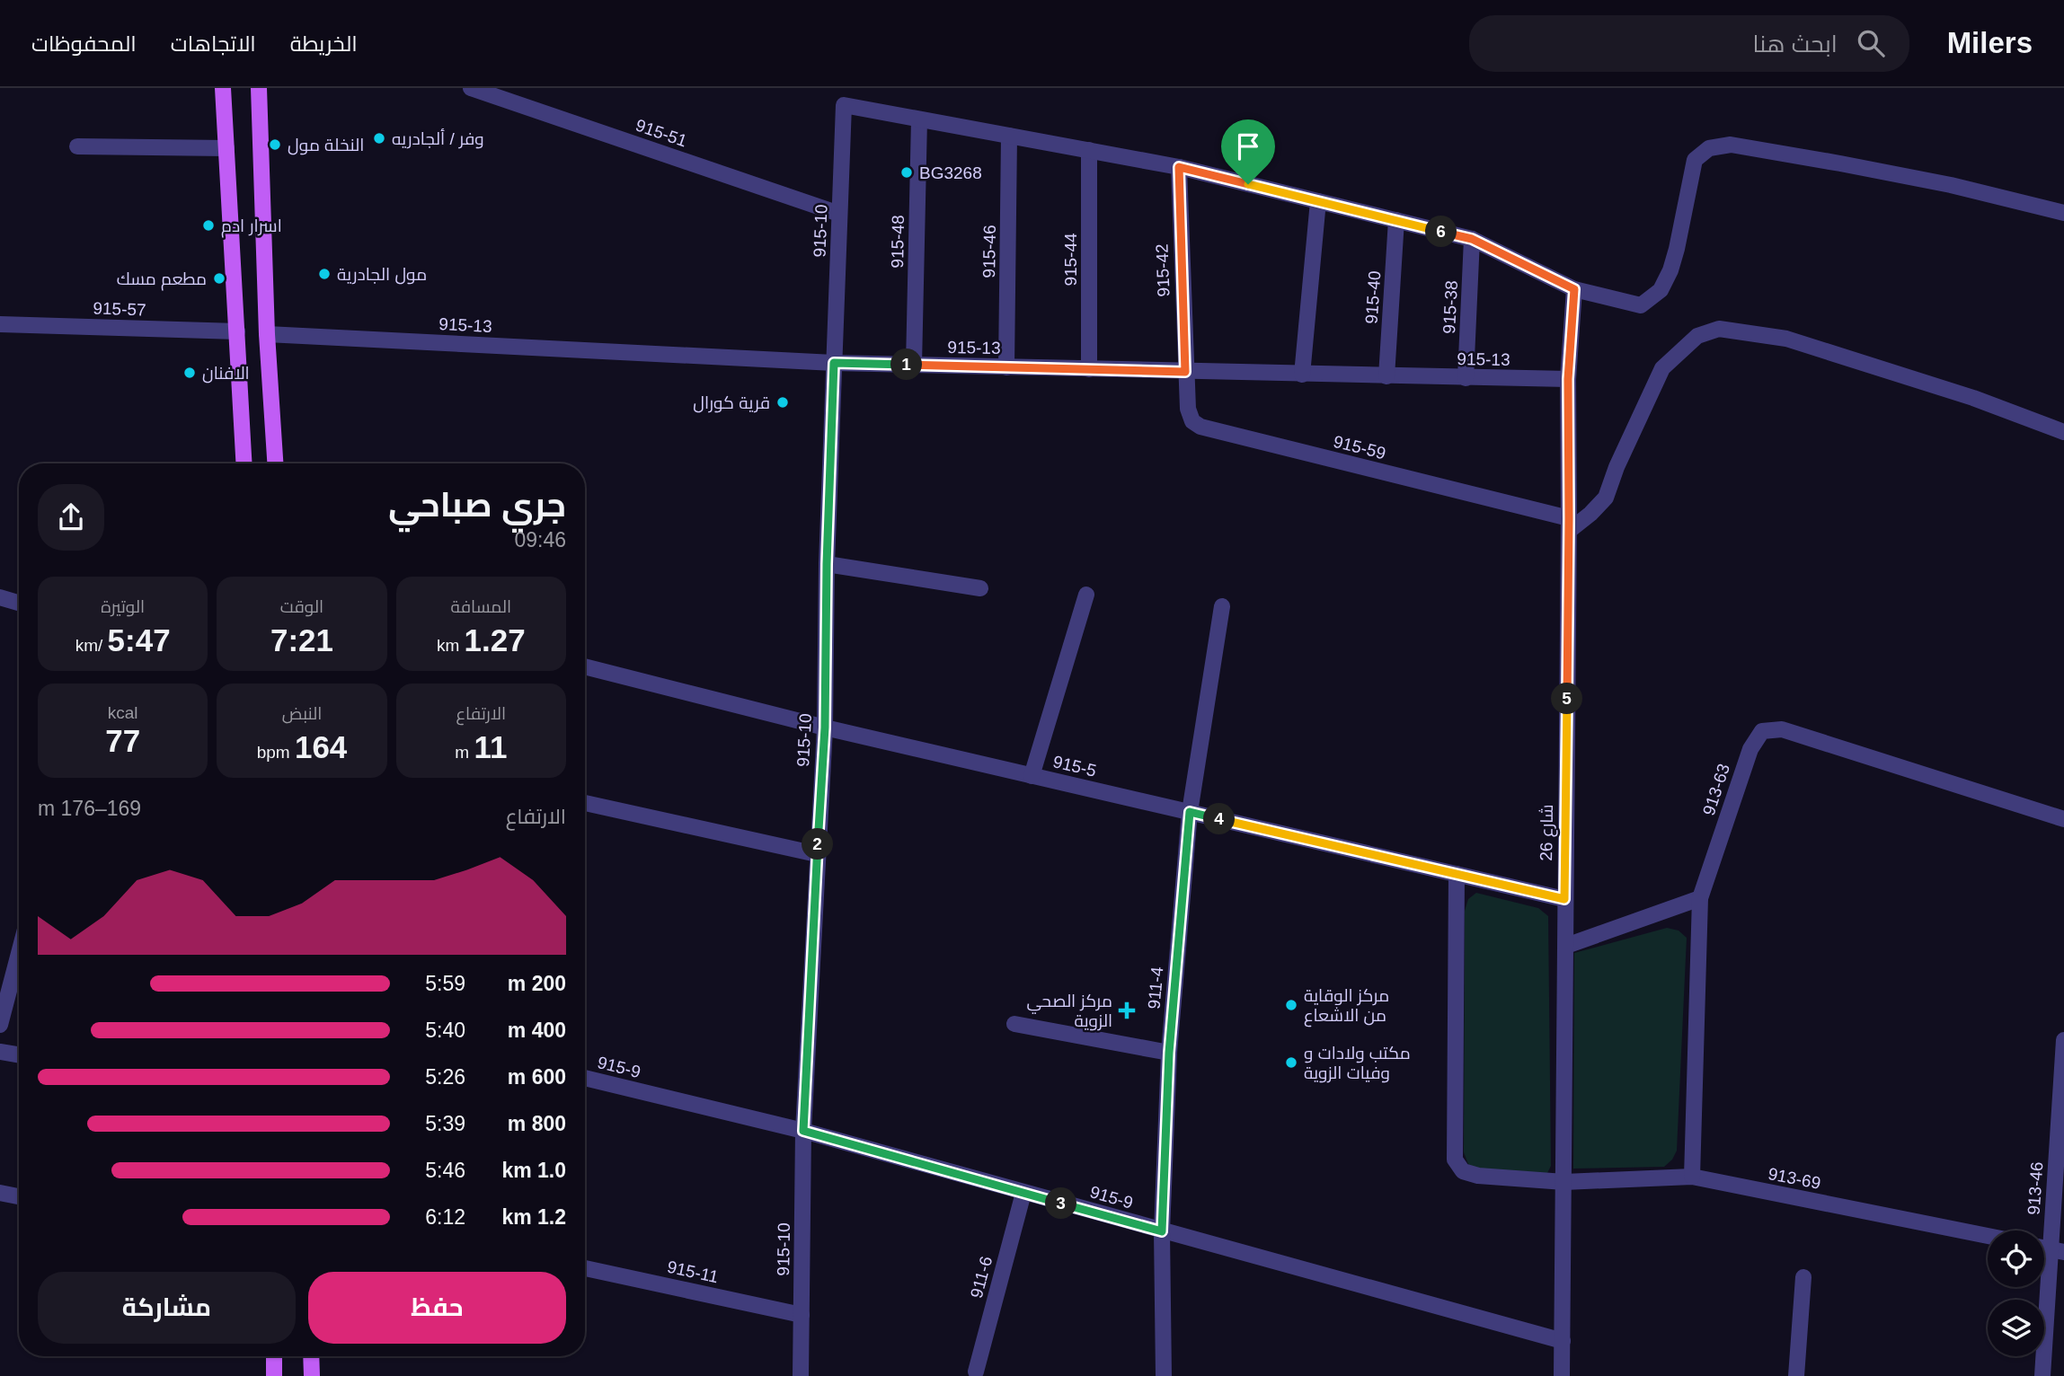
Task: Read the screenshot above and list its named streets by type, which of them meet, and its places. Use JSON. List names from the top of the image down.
{
  "streets": {
    "street": [
      "915-51",
      "915-10",
      "915-48",
      "915-46",
      "915-44",
      "915-42",
      "915-40",
      "915-38",
      "915-57",
      "915-13",
      "915-59",
      "915-5",
      "913-63",
      "شارع 26",
      "911-4",
      "915-9",
      "913-69",
      "913-46",
      "915-11",
      "911-6"
    ]
  },
  "crossings": [
    ["915-51", "915-10"],
    ["915-10", "915-48"],
    ["915-10", "915-13"],
    ["915-10", "915-5"],
    ["915-10", "915-9"],
    ["915-10", "915-11"],
    ["915-48", "915-13"],
    ["915-46", "915-13"],
    ["915-44", "915-13"],
    ["915-42", "915-13"],
    ["915-42", "915-59"],
    ["915-40", "915-13"],
    ["915-38", "915-13"],
    ["915-13", "915-59"],
    ["915-13", "شارع 26"],
    ["915-59", "شارع 26"],
    ["915-5", "شارع 26"],
    ["915-5", "911-4"],
    ["915-5", "913-69"],
    ["913-63", "913-69"],
    ["شارع 26", "915-9"],
    ["شارع 26", "913-69"],
    ["911-4", "915-9"],
    ["915-9", "911-6"]
  ],
  "places": {
    "other": [
      "وفر / ألجادريه",
      "النخلة مول",
      "BG3268",
      "اسرار ادم",
      "مول الجادرية",
      "مطعم مسك",
      "الافنان",
      "قرية كورال",
      "مركز الوقاية من الاشعاع",
      "مكتب ولادات و وفيات الزوية"
    ],
    "health": ["مركز الصحي الزوية"]
  },
  "page": {
    "header": "Milers",
    "search": "ابحث هنا",
    "nav": ["الخريطة", "الاتجاهات", "المحفوظات"],
    "pins": [
      "6",
      "1",
      "5",
      "4",
      "2",
      "3"
    ],
    "heading": ["جري صباحي", "09:46"],
    "stats": [
      ["المسافة", "1.27 km"],
      ["الوقت", "7:21"],
      ["الوتيرة", "5:47 /km"],
      ["الارتفاع", "11 m"],
      ["النبض", "164 bpm"],
      ["kcal", "77"]
    ],
    "chart": ["الارتفاع", "169–176 m"],
    "list": [
      {
        "name": "200 m",
        "note": "5:59"
      },
      {
        "name": "400 m",
        "note": "5:40"
      },
      {
        "name": "600 m",
        "note": "5:26"
      },
      {
        "name": "800 m",
        "note": "5:39"
      },
      {
        "name": "1.0 km",
        "note": "5:46"
      },
      {
        "name": "1.2 km",
        "note": "6:12"
      }
    ],
    "buttons": ["حفظ", "مشاركة"]
  }
}
